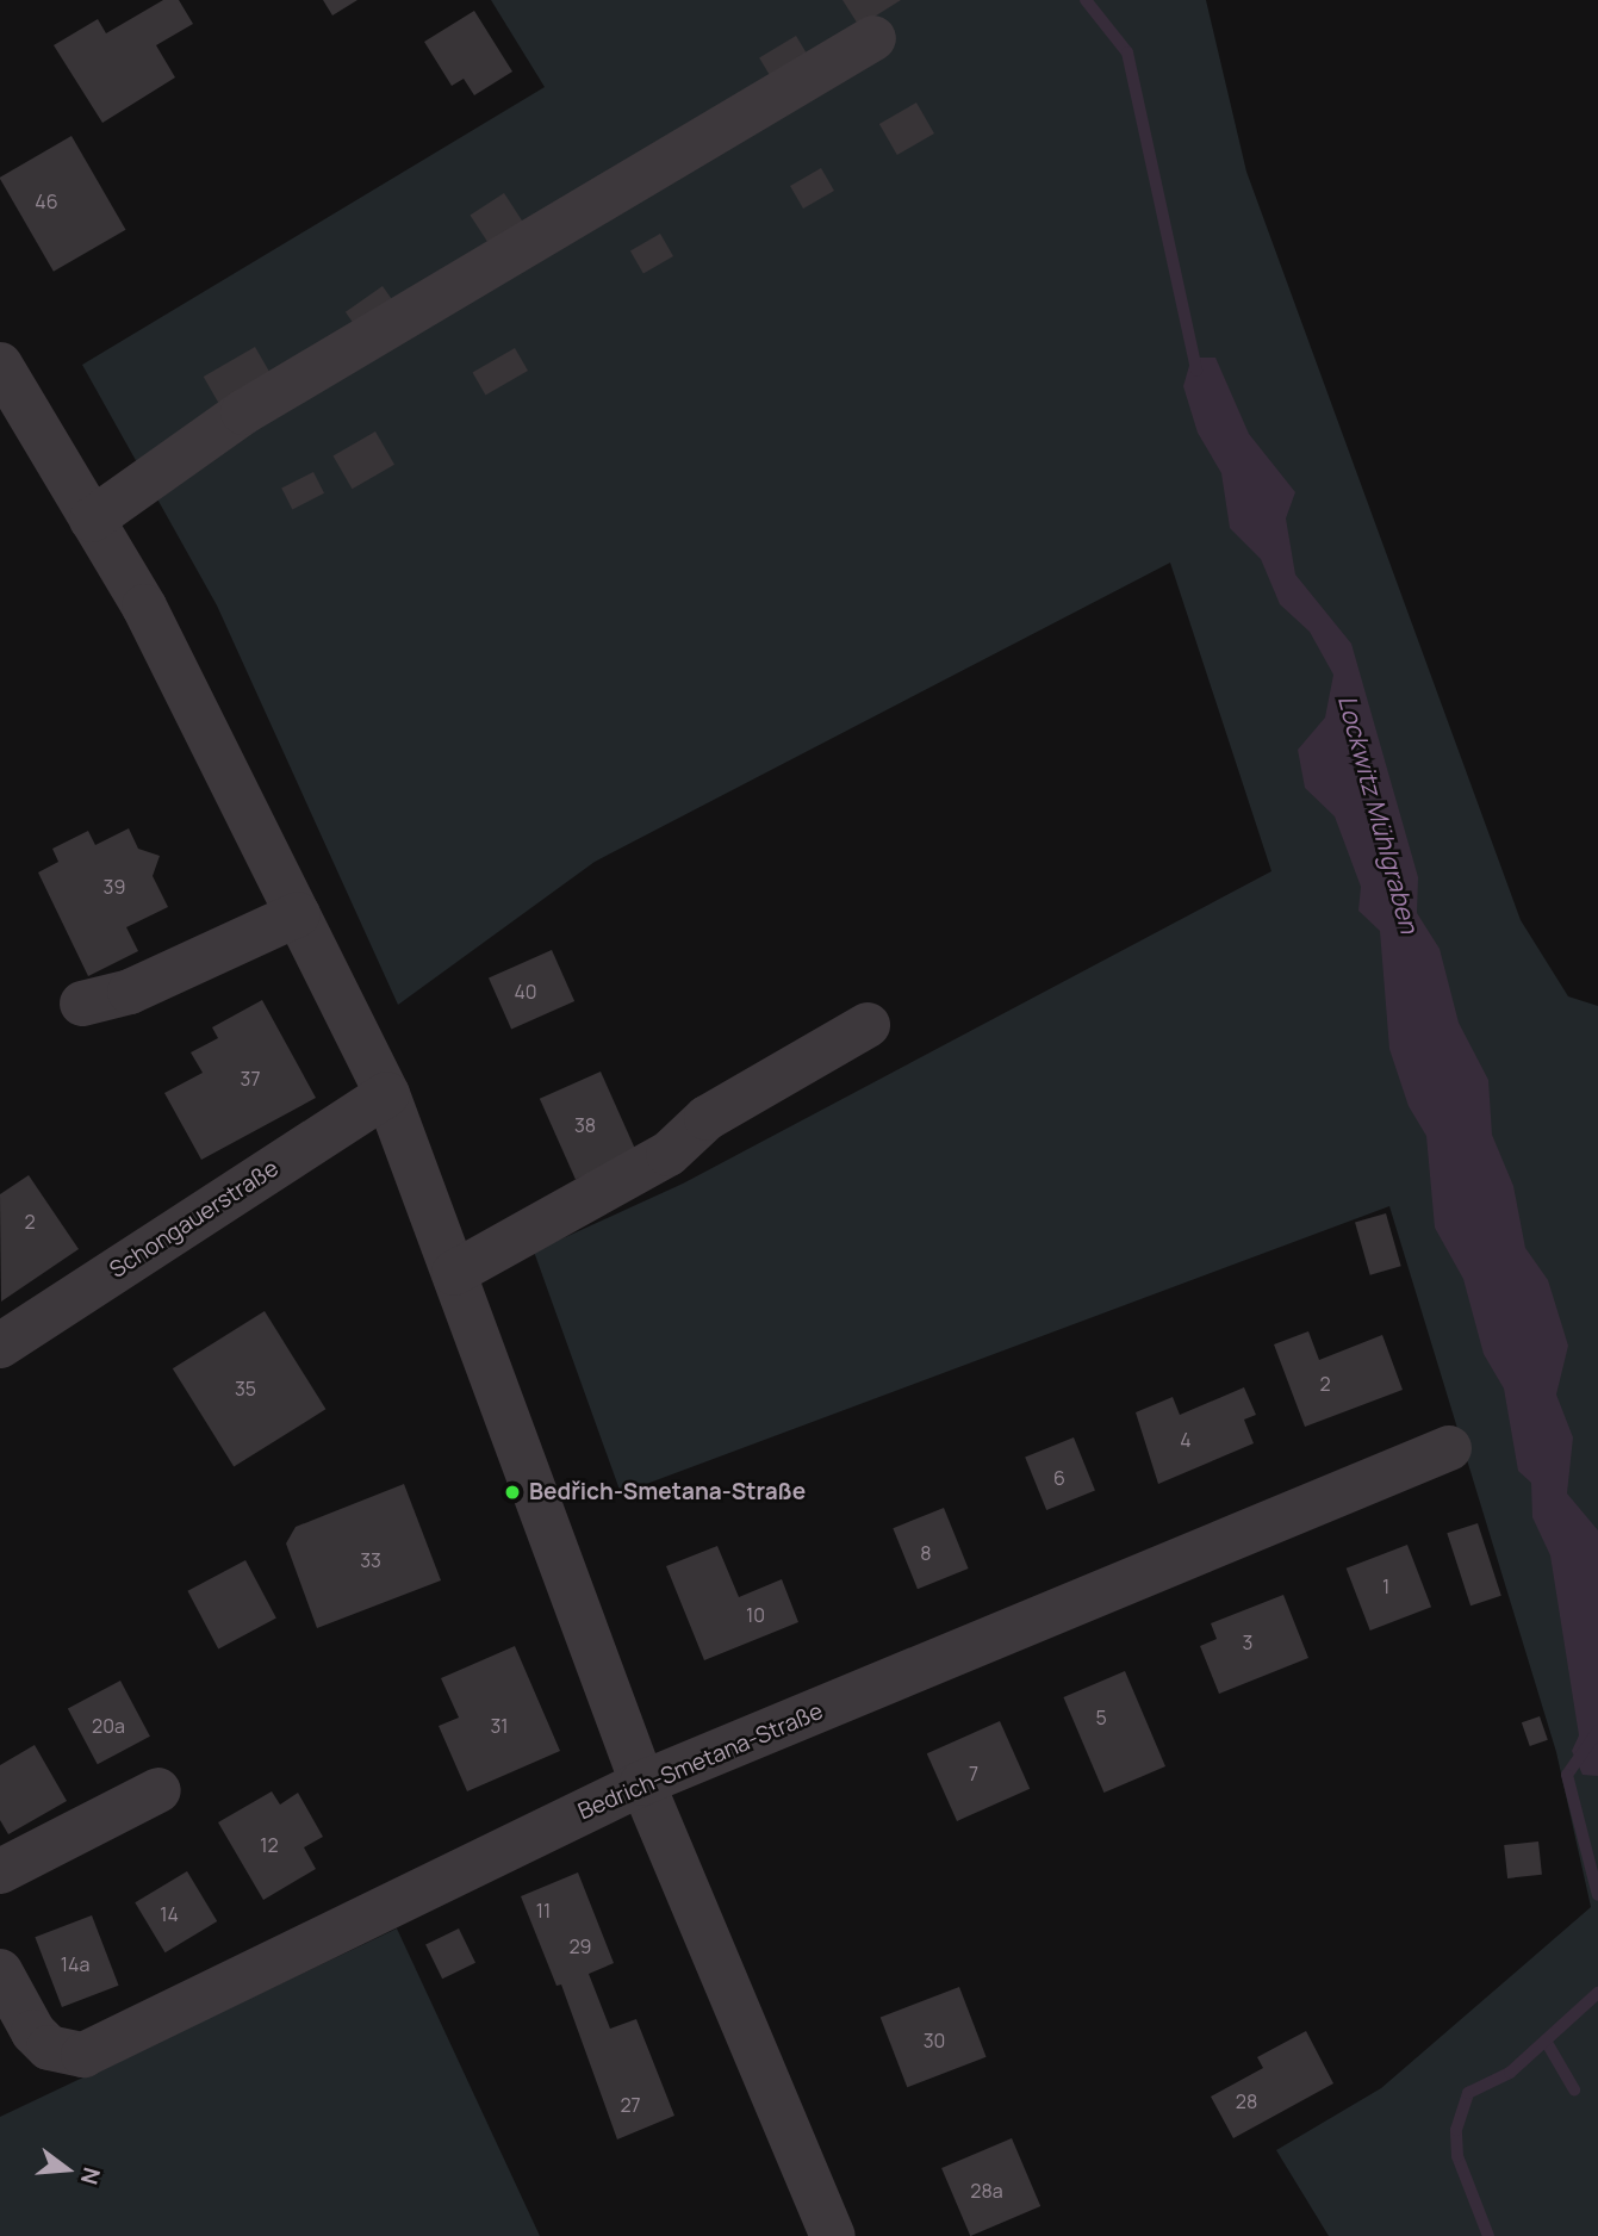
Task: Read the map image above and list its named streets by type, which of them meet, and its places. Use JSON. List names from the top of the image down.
{
  "streets": {
    "street": ["Schongauerstraße", "Bedrich-Smetana-Straße"]
  },
  "water": ["Lockwitz Mühlgraben"],
  "places": ["Bedřich-Smetana-Straße"],
  "house_numbers": [
    "46",
    "39",
    "40",
    "37",
    "38",
    "2",
    "2",
    "35",
    "4",
    "6",
    "8",
    "33",
    "1",
    "10",
    "3",
    "5",
    "20a",
    "31",
    "7",
    "12",
    "11",
    "14",
    "29",
    "14a",
    "30",
    "28",
    "27",
    "28a"
  ],
  "north": "right"
}
